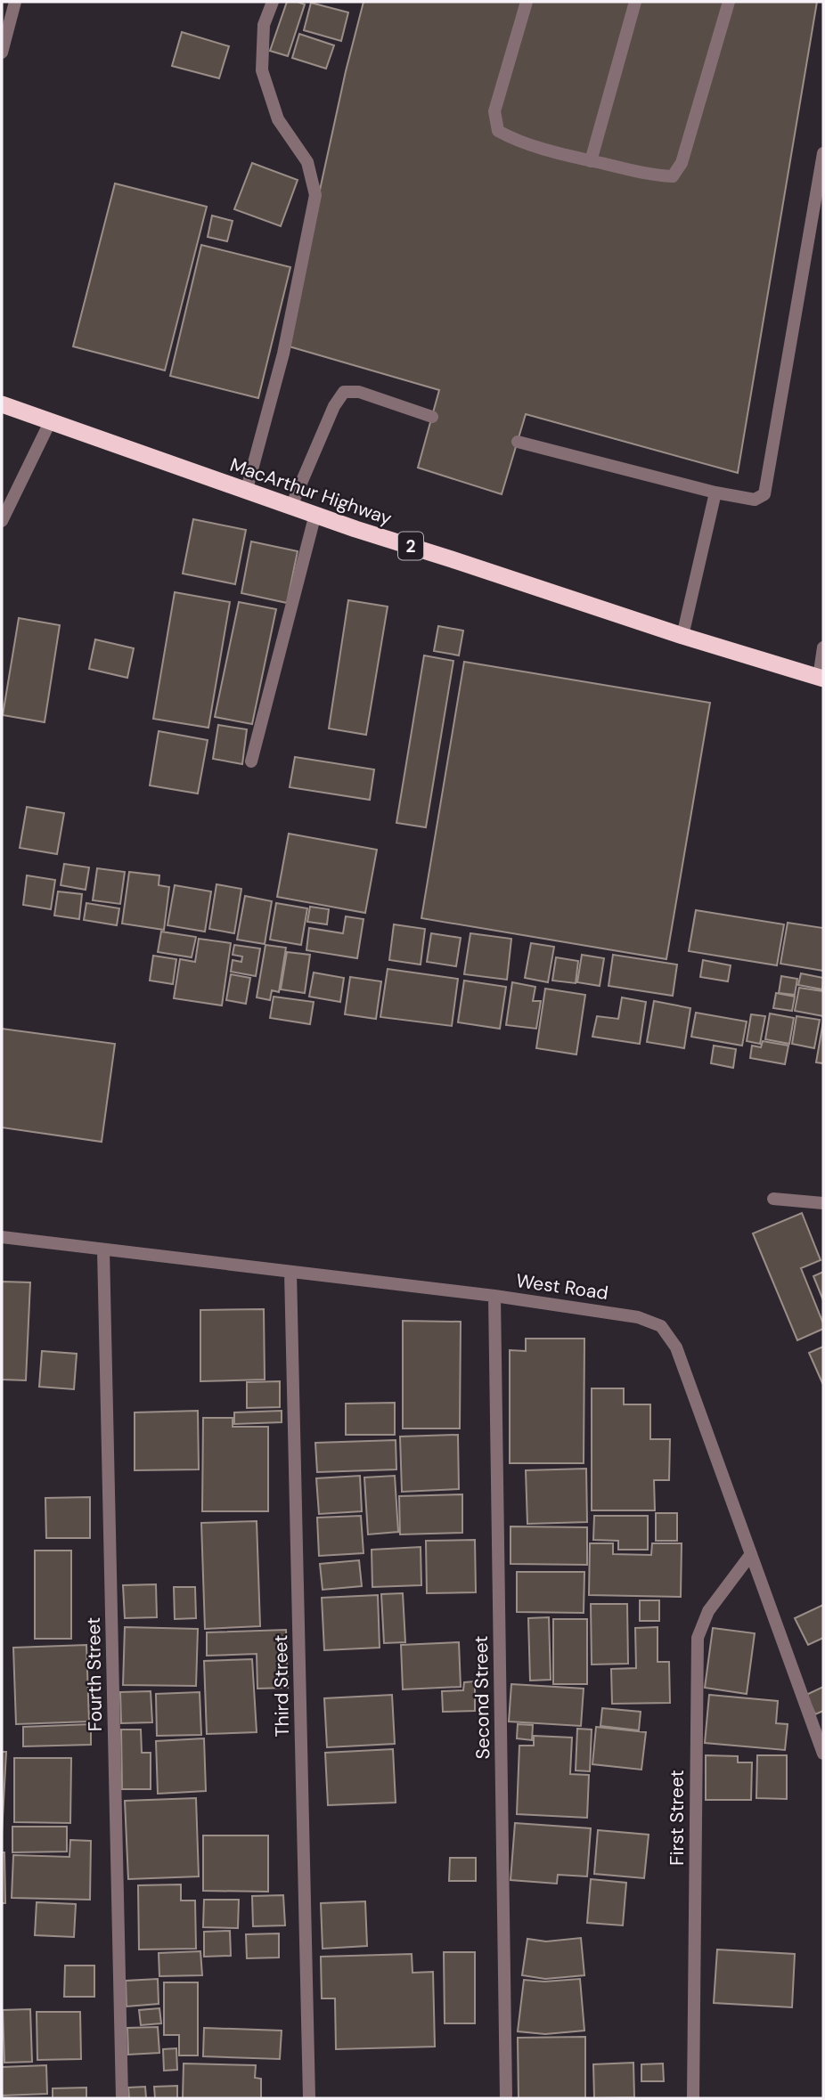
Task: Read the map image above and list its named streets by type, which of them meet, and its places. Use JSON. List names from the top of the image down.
{
  "streets": {
    "highway": ["MacArthur Highway", "2"],
    "street": [
      "West Road",
      "Fourth Street",
      "Third Street",
      "Second Street",
      "First Street"
    ]
  },
  "crossings": [
    ["West Road", "Fourth Street"],
    ["West Road", "Third Street"],
    ["West Road", "Second Street"],
    ["West Road", "First Street"]
  ]
}
